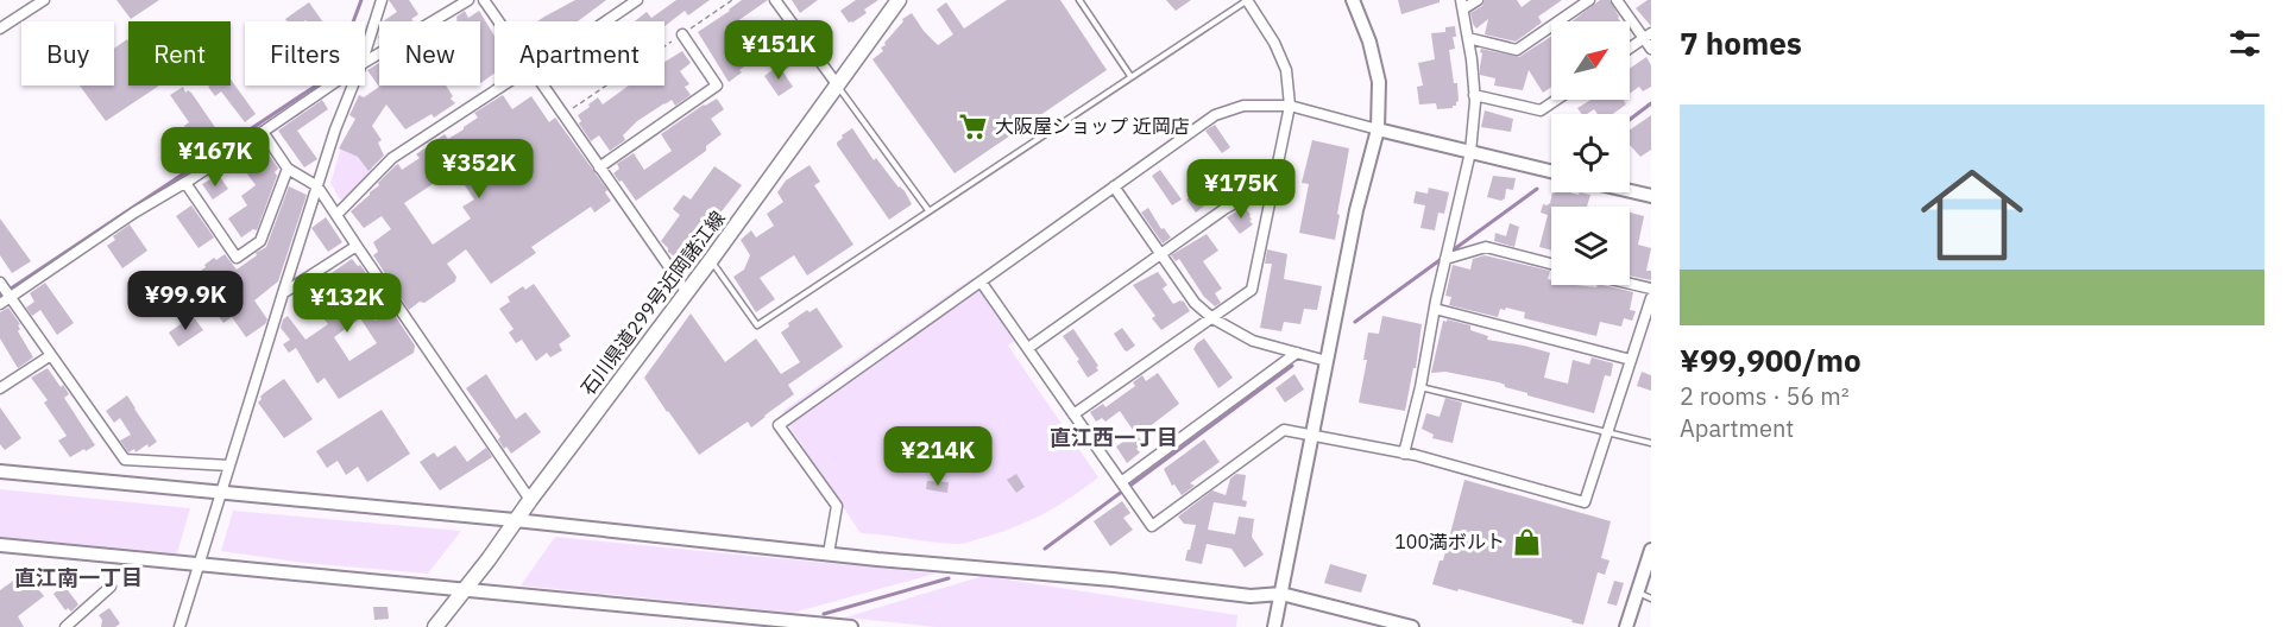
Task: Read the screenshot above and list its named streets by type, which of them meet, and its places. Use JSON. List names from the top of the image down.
{
  "streets": {
    "main road": ["石川県道299号近岡諸江線"]
  },
  "districts": ["直江西一丁目", "直江南一丁目"],
  "places": {
    "supermarket": ["大阪屋ショップ 近岡店"],
    "shop": ["100満ボルト"]
  },
  "north": "top right",
  "page": {
    "heading": "7 homes",
    "price": [
      "¥151K",
      "¥167K",
      "¥352K",
      "¥175K",
      "¥99.9K",
      "¥132K",
      "¥214K"
    ],
    "chip": [
      "Buy",
      "Rent",
      "Filters",
      "New",
      "Apartment"
    ],
    "list": [
      {
        "name": "¥99,900/mo",
        "note": "2 rooms · 56 m² · Apartment"
      }
    ]
  }
}
